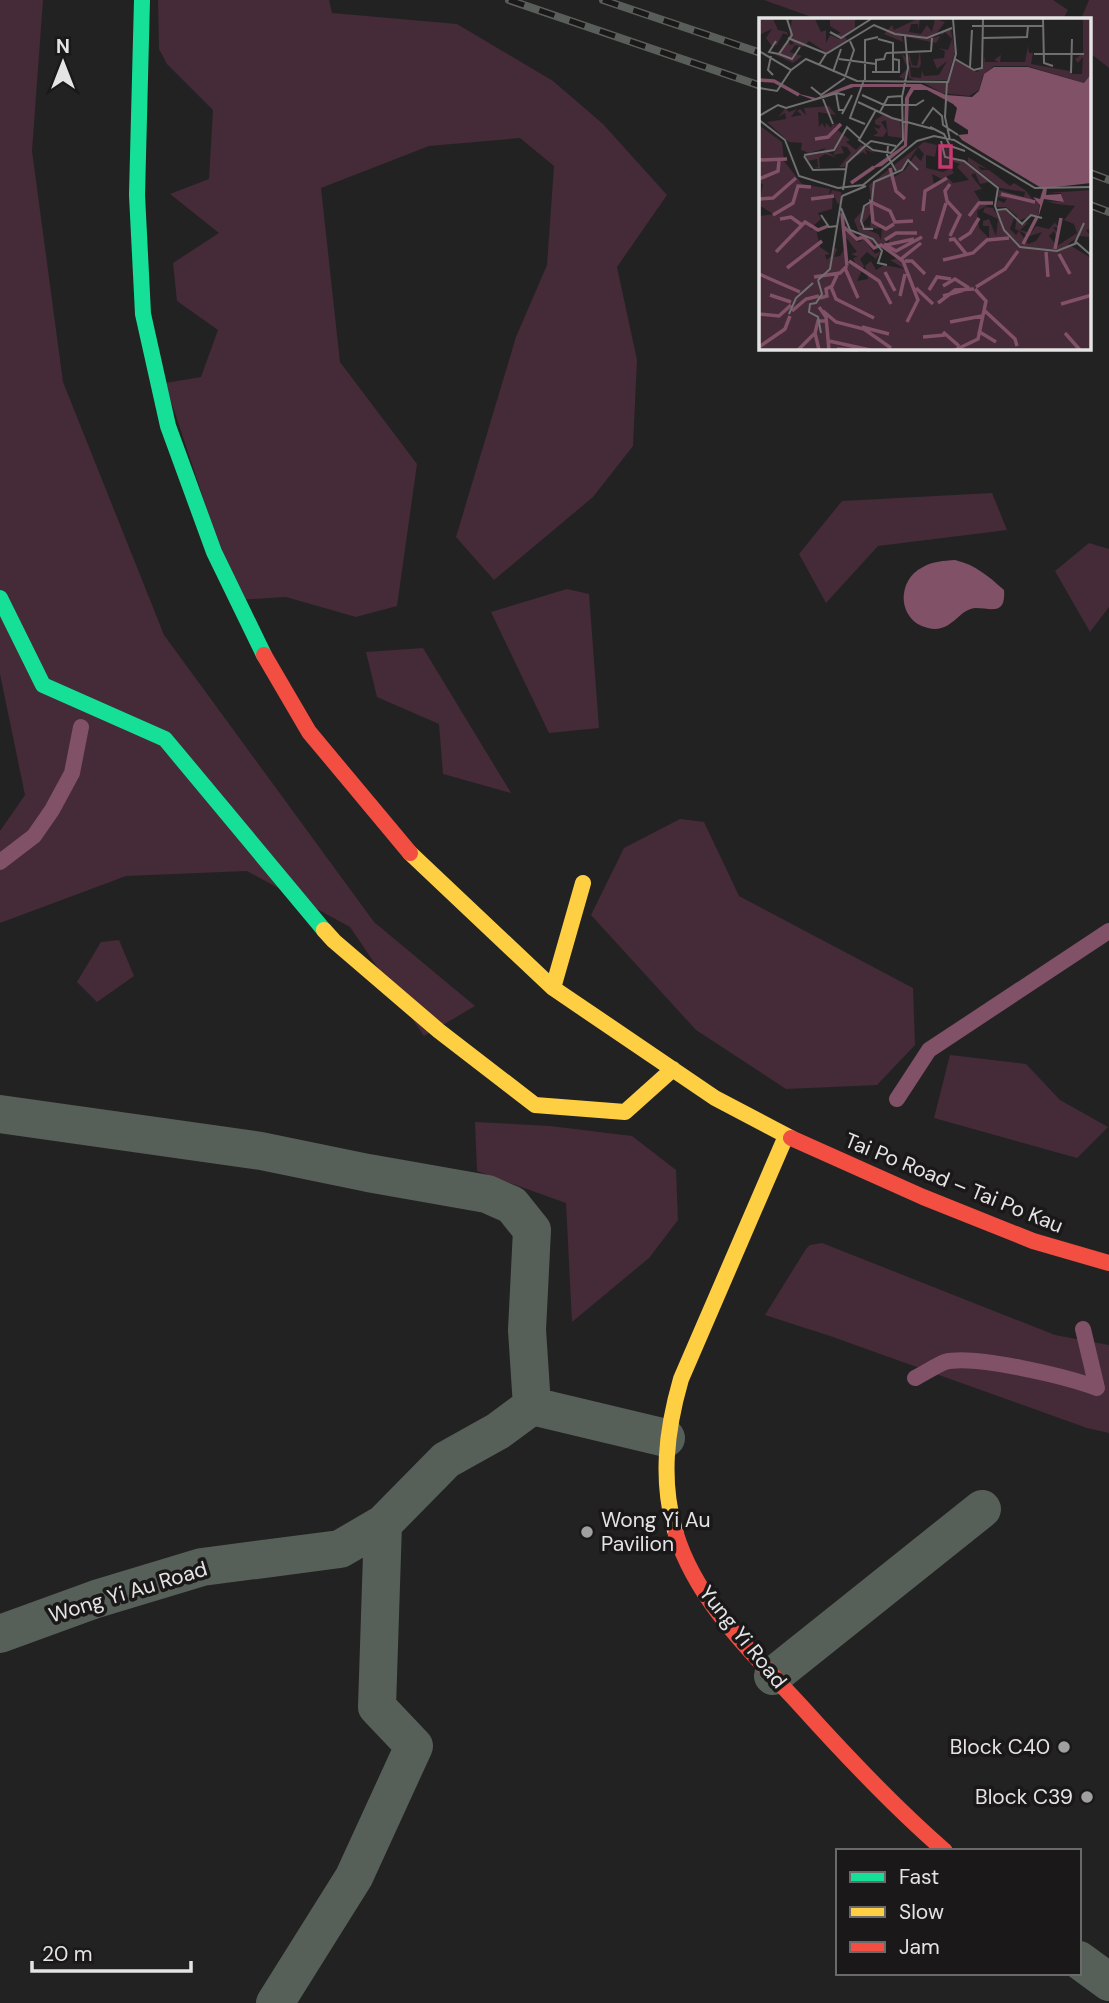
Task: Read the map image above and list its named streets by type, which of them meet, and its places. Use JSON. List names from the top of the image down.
{
  "streets": {
    "main road": ["Tai Po Road – Tai Po Kau", "Yung Yi Road"],
    "street": ["Wong Yi Au Road"]
  },
  "crossings": [
    ["Tai Po Road – Tai Po Kau", "Yung Yi Road"]
  ],
  "places": ["Wong Yi Au Pavilion", "Block C40", "Block C39"],
  "legend": ["Fast", "Slow", "Jam"],
  "scale_bar": "20 m",
  "north": "top"
}
